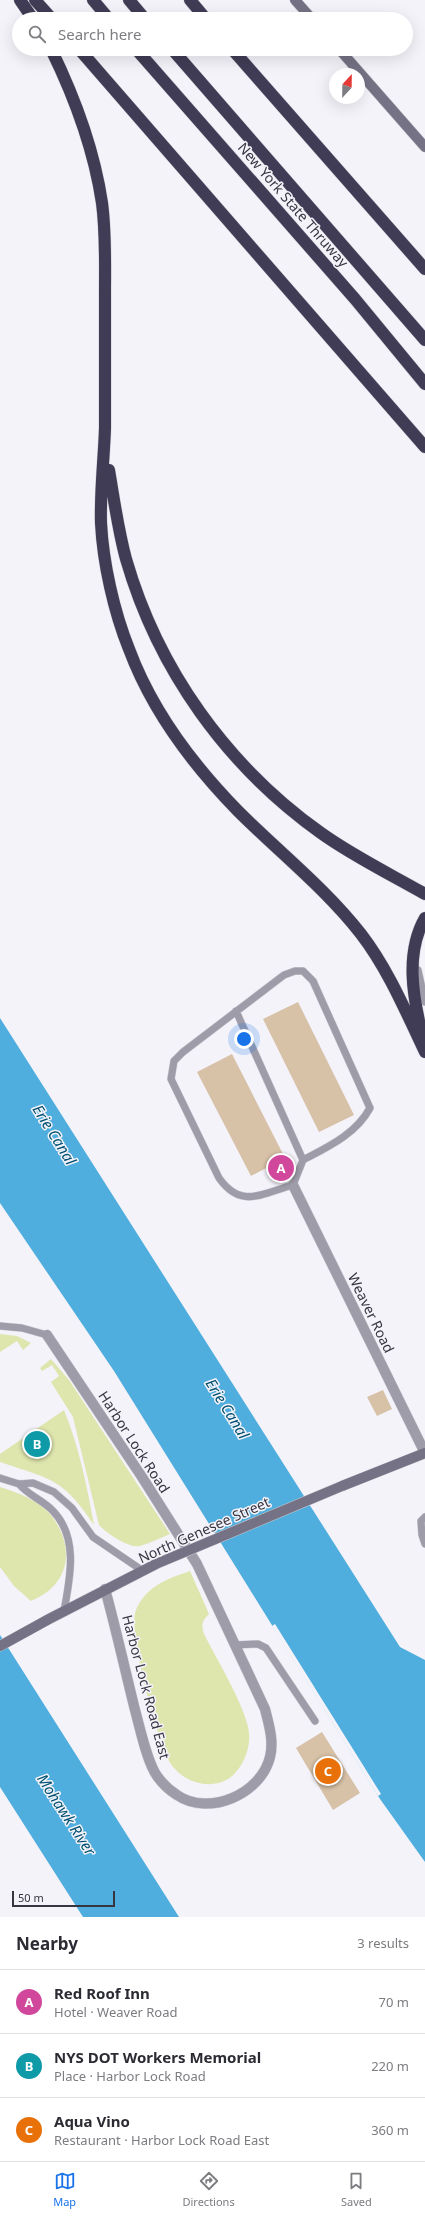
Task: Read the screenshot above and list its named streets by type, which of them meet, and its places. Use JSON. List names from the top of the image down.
{
  "streets": {
    "highway": ["New York State Thruway"],
    "main road": ["North Genesee Street"],
    "street": ["Weaver Road", "Harbor Lock Road", "Harbor Lock Road East"]
  },
  "crossings": [
    ["Weaver Road", "North Genesee Street"],
    ["Harbor Lock Road", "Harbor Lock Road East"],
    ["North Genesee Street", "Harbor Lock Road East"]
  ],
  "water": ["Erie Canal", "Mohawk River"],
  "scale_bar": "50 m",
  "north": "top",
  "page": {
    "search": "Search here",
    "pins": ["A", "B", "C"],
    "scale": "50 m",
    "heading": ["Nearby", "3 results"],
    "list": [
      {
        "mark": "A",
        "name": "Red Roof Inn",
        "note": "Hotel · Weaver Road",
        "value": "70 m"
      },
      {
        "mark": "B",
        "name": "NYS DOT Workers Memorial",
        "note": "Place · Harbor Lock Road",
        "value": "220 m"
      },
      {
        "mark": "C",
        "name": "Aqua Vino",
        "note": "Restaurant · Harbor Lock Road East",
        "value": "360 m"
      }
    ],
    "nav": ["Map", "Directions", "Saved"]
  }
}
